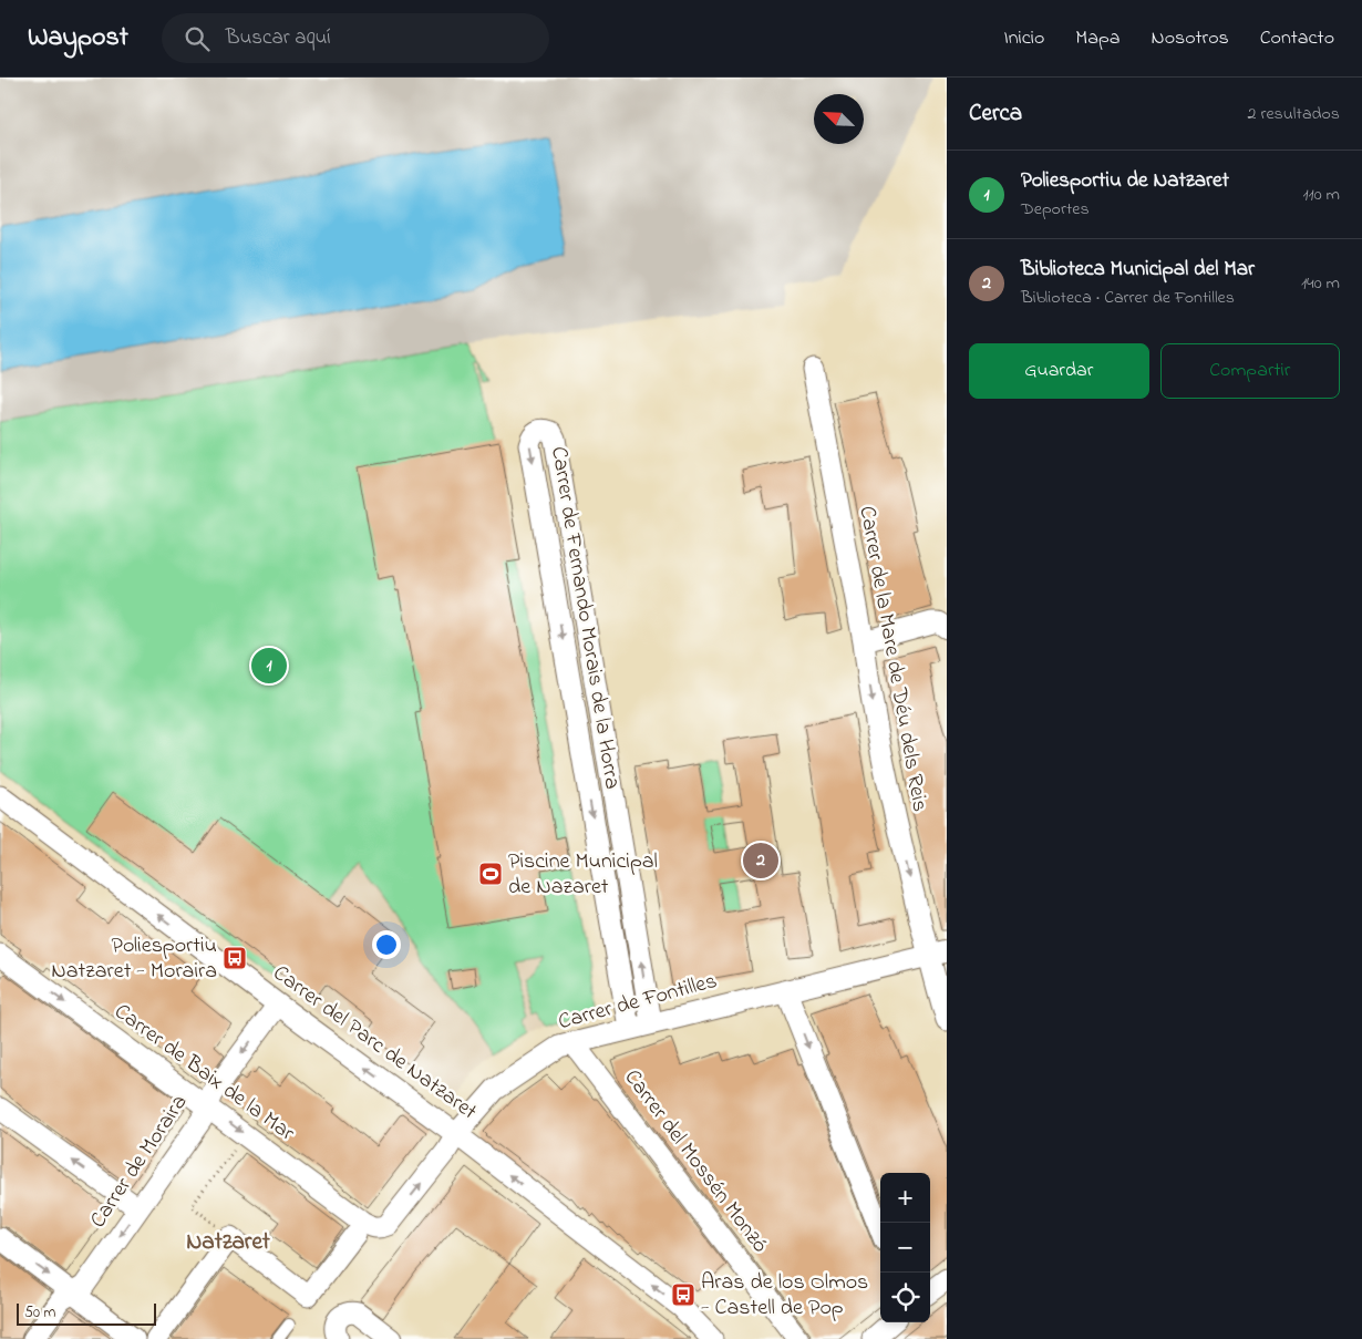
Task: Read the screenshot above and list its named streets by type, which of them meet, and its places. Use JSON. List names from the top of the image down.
{
  "streets": {
    "street": [
      "Carrer de Fernando Morais de la Horra",
      "Carrer de la Mare de Déu dels Reis",
      "Carrer de Fontilles",
      "Carrer del Parc de Natzaret",
      "Carrer de Baix de la Mar",
      "Carrer de Moraira",
      "Carrer del Mossén Monzó"
    ]
  },
  "crossings": [
    ["Carrer de Fernando Morais de la Horra", "Carrer de Fontilles"],
    ["Carrer de la Mare de Déu dels Reis", "Carrer de Fontilles"],
    ["Carrer de Fontilles", "Carrer del Parc de Natzaret"],
    ["Carrer de Fontilles", "Carrer de Baix de la Mar"],
    ["Carrer de Fontilles", "Carrer del Mossén Monzó"],
    ["Carrer del Parc de Natzaret", "Carrer de Moraira"],
    ["Carrer de Baix de la Mar", "Carrer de Moraira"]
  ],
  "one_way": ["Carrer de la Mare de Déu dels Reis", "Carrer del Parc de Natzaret"],
  "districts": ["Natzaret"],
  "places": {
    "sports": ["Piscine Municipal de Nazaret"],
    "bus stop": ["Poliesportiu Natzaret - Moraira", "Aras de los Olmos - Castell de Pop"]
  },
  "scale_bar": "50 m",
  "north": "top left",
  "page": {
    "header": "Waypost",
    "search": "Buscar aquí",
    "nav": [
      "Inicio",
      "Mapa",
      "Nosotros",
      "Contacto"
    ],
    "heading": ["Cerca", "2 resultados"],
    "list": [
      {
        "mark": "1",
        "name": "Poliesportiu de Natzaret",
        "note": "Deportes",
        "value": "110 m"
      },
      {
        "mark": "2",
        "name": "Biblioteca Municipal del Mar",
        "note": "Biblioteca · Carrer de Fontilles",
        "value": "140 m"
      }
    ],
    "buttons": ["Guardar", "Compartir"],
    "pins": ["1", "2"],
    "map_buttons": ["+", "−"],
    "scale": "50 m"
  }
}
